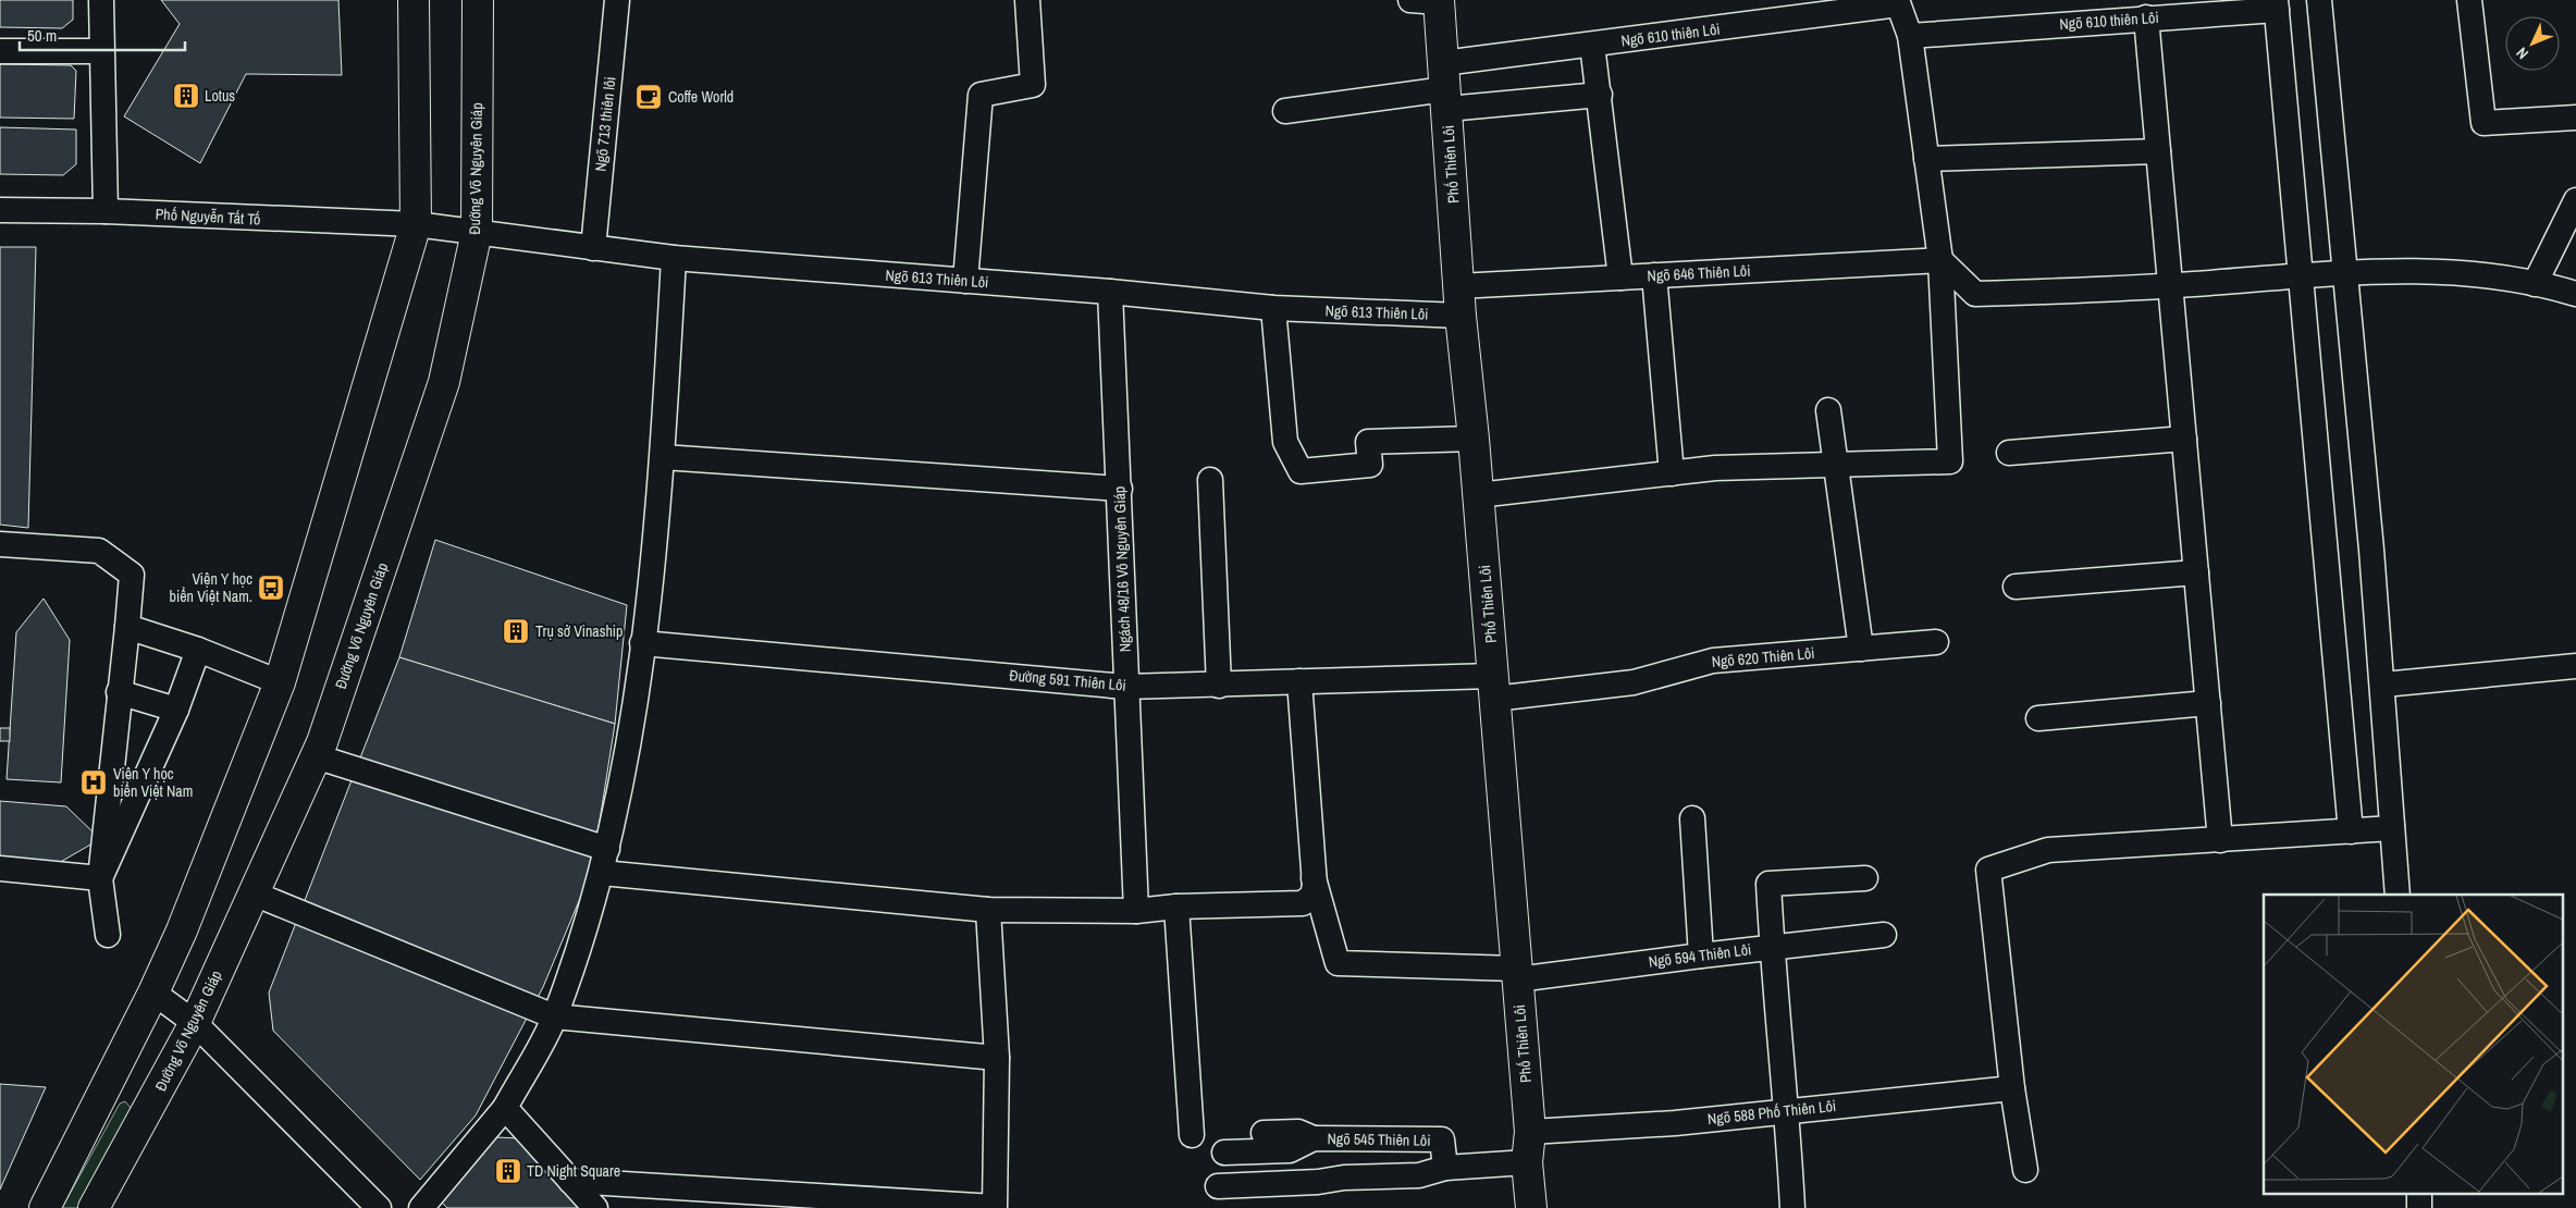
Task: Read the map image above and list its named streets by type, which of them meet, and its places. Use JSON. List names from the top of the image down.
{
  "streets": {
    "main road": ["Phố Thiên Lôi", "Đường Võ Nguyên Giáp"],
    "street": [
      "Ngõ 610 thiên Lôi",
      "Ngõ 713 thiên lôi",
      "Phố Nguyễn Tất Tố",
      "Ngõ 646 Thiên Lôi",
      "Ngõ 613 Thiên Lôi",
      "Ngách 48/16 Vô Nguyên Giáp",
      "Ngõ 620 Thiên Lôi",
      "Đường 591 Thiên Lôi",
      "Ngõ 594 Thiên Lôi",
      "Ngõ 588 Phố Thiên Lôi",
      "Ngõ 545 Thiên Lôi"
    ]
  },
  "crossings": [
    ["Ngõ 610 thiên Lôi", "Phố Thiên Lôi"],
    ["Ngõ 713 thiên lôi", "Ngõ 613 Thiên Lôi"],
    ["Phố Thiên Lôi", "Ngõ 646 Thiên Lôi"],
    ["Phố Thiên Lôi", "Ngõ 613 Thiên Lôi"],
    ["Phố Thiên Lôi", "Ngõ 620 Thiên Lôi"],
    ["Phố Thiên Lôi", "Đường 591 Thiên Lôi"],
    ["Phố Thiên Lôi", "Ngõ 594 Thiên Lôi"],
    ["Phố Thiên Lôi", "Ngõ 588 Phố Thiên Lôi"],
    ["Phố Thiên Lôi", "Ngõ 545 Thiên Lôi"],
    ["Đường Võ Nguyên Giáp", "Ngõ 613 Thiên Lôi"],
    ["Phố Nguyễn Tất Tố", "Ngõ 613 Thiên Lôi"],
    ["Ngõ 613 Thiên Lôi", "Ngách 48/16 Vô Nguyên Giáp"],
    ["Ngách 48/16 Vô Nguyên Giáp", "Đường 591 Thiên Lôi"],
    ["Ngõ 620 Thiên Lôi", "Đường 591 Thiên Lôi"]
  ],
  "places": {
    "building": ["Lotus", "Trụ sở Vinaship", "TD Night Square"],
    "cafe": ["Coffe World"],
    "bus stop": ["Viện Y học biển Việt Nam."],
    "hospital": ["Viện Y học biển Việt Nam"]
  },
  "scale_bar": "50 m",
  "north": "bottom left"
}
